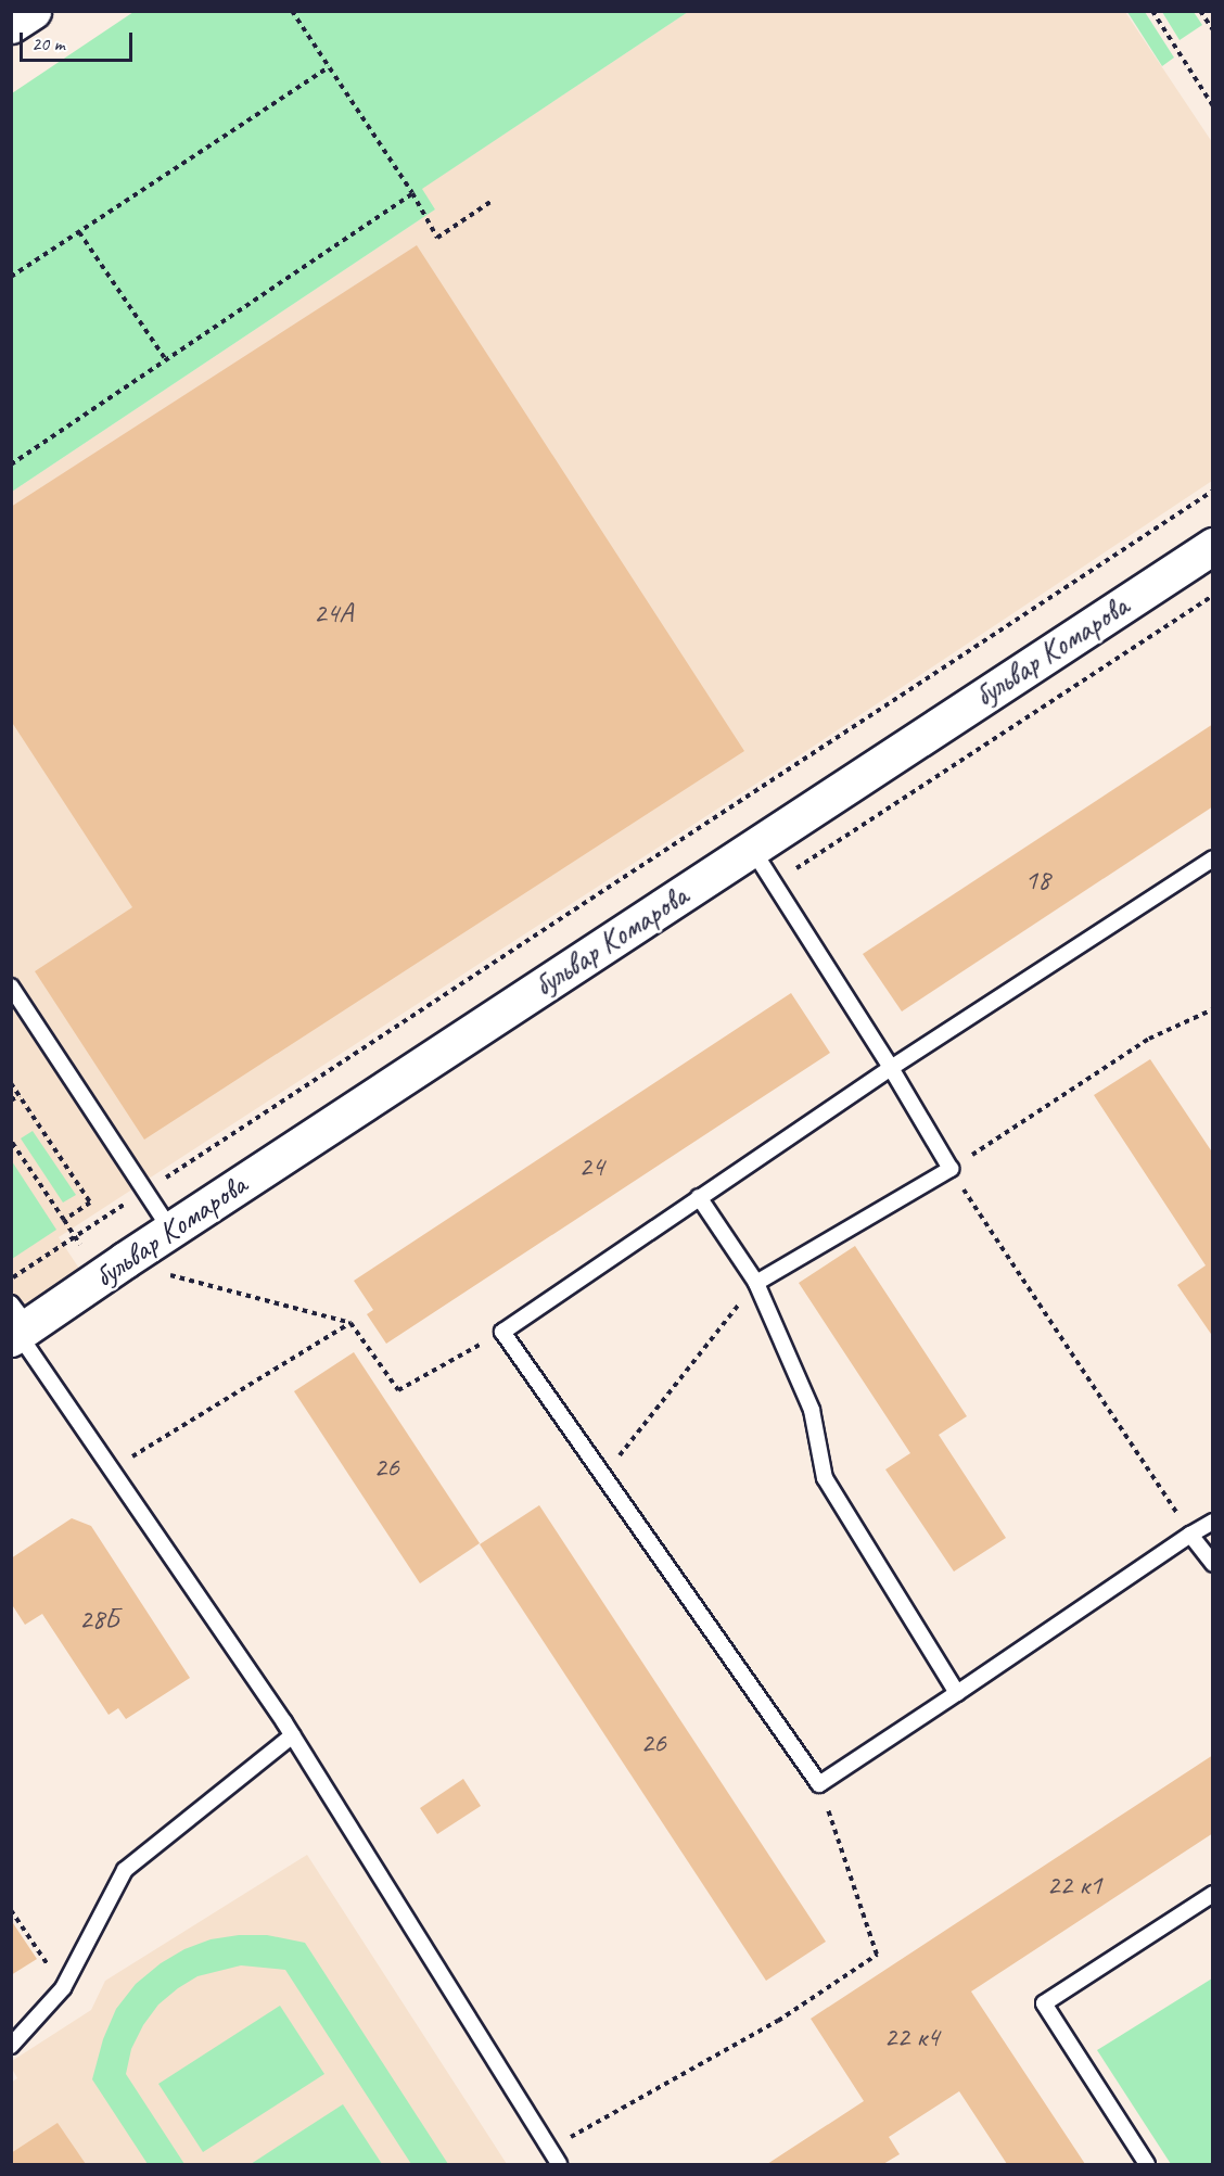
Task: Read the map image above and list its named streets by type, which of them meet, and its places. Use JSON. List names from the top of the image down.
{
  "streets": {
    "street": ["бульвар Комарова"]
  },
  "house_numbers": [
    "24А",
    "18",
    "24",
    "26",
    "28Б",
    "26",
    "22 к1",
    "22 к4"
  ],
  "scale_bar": "20 m"
}
